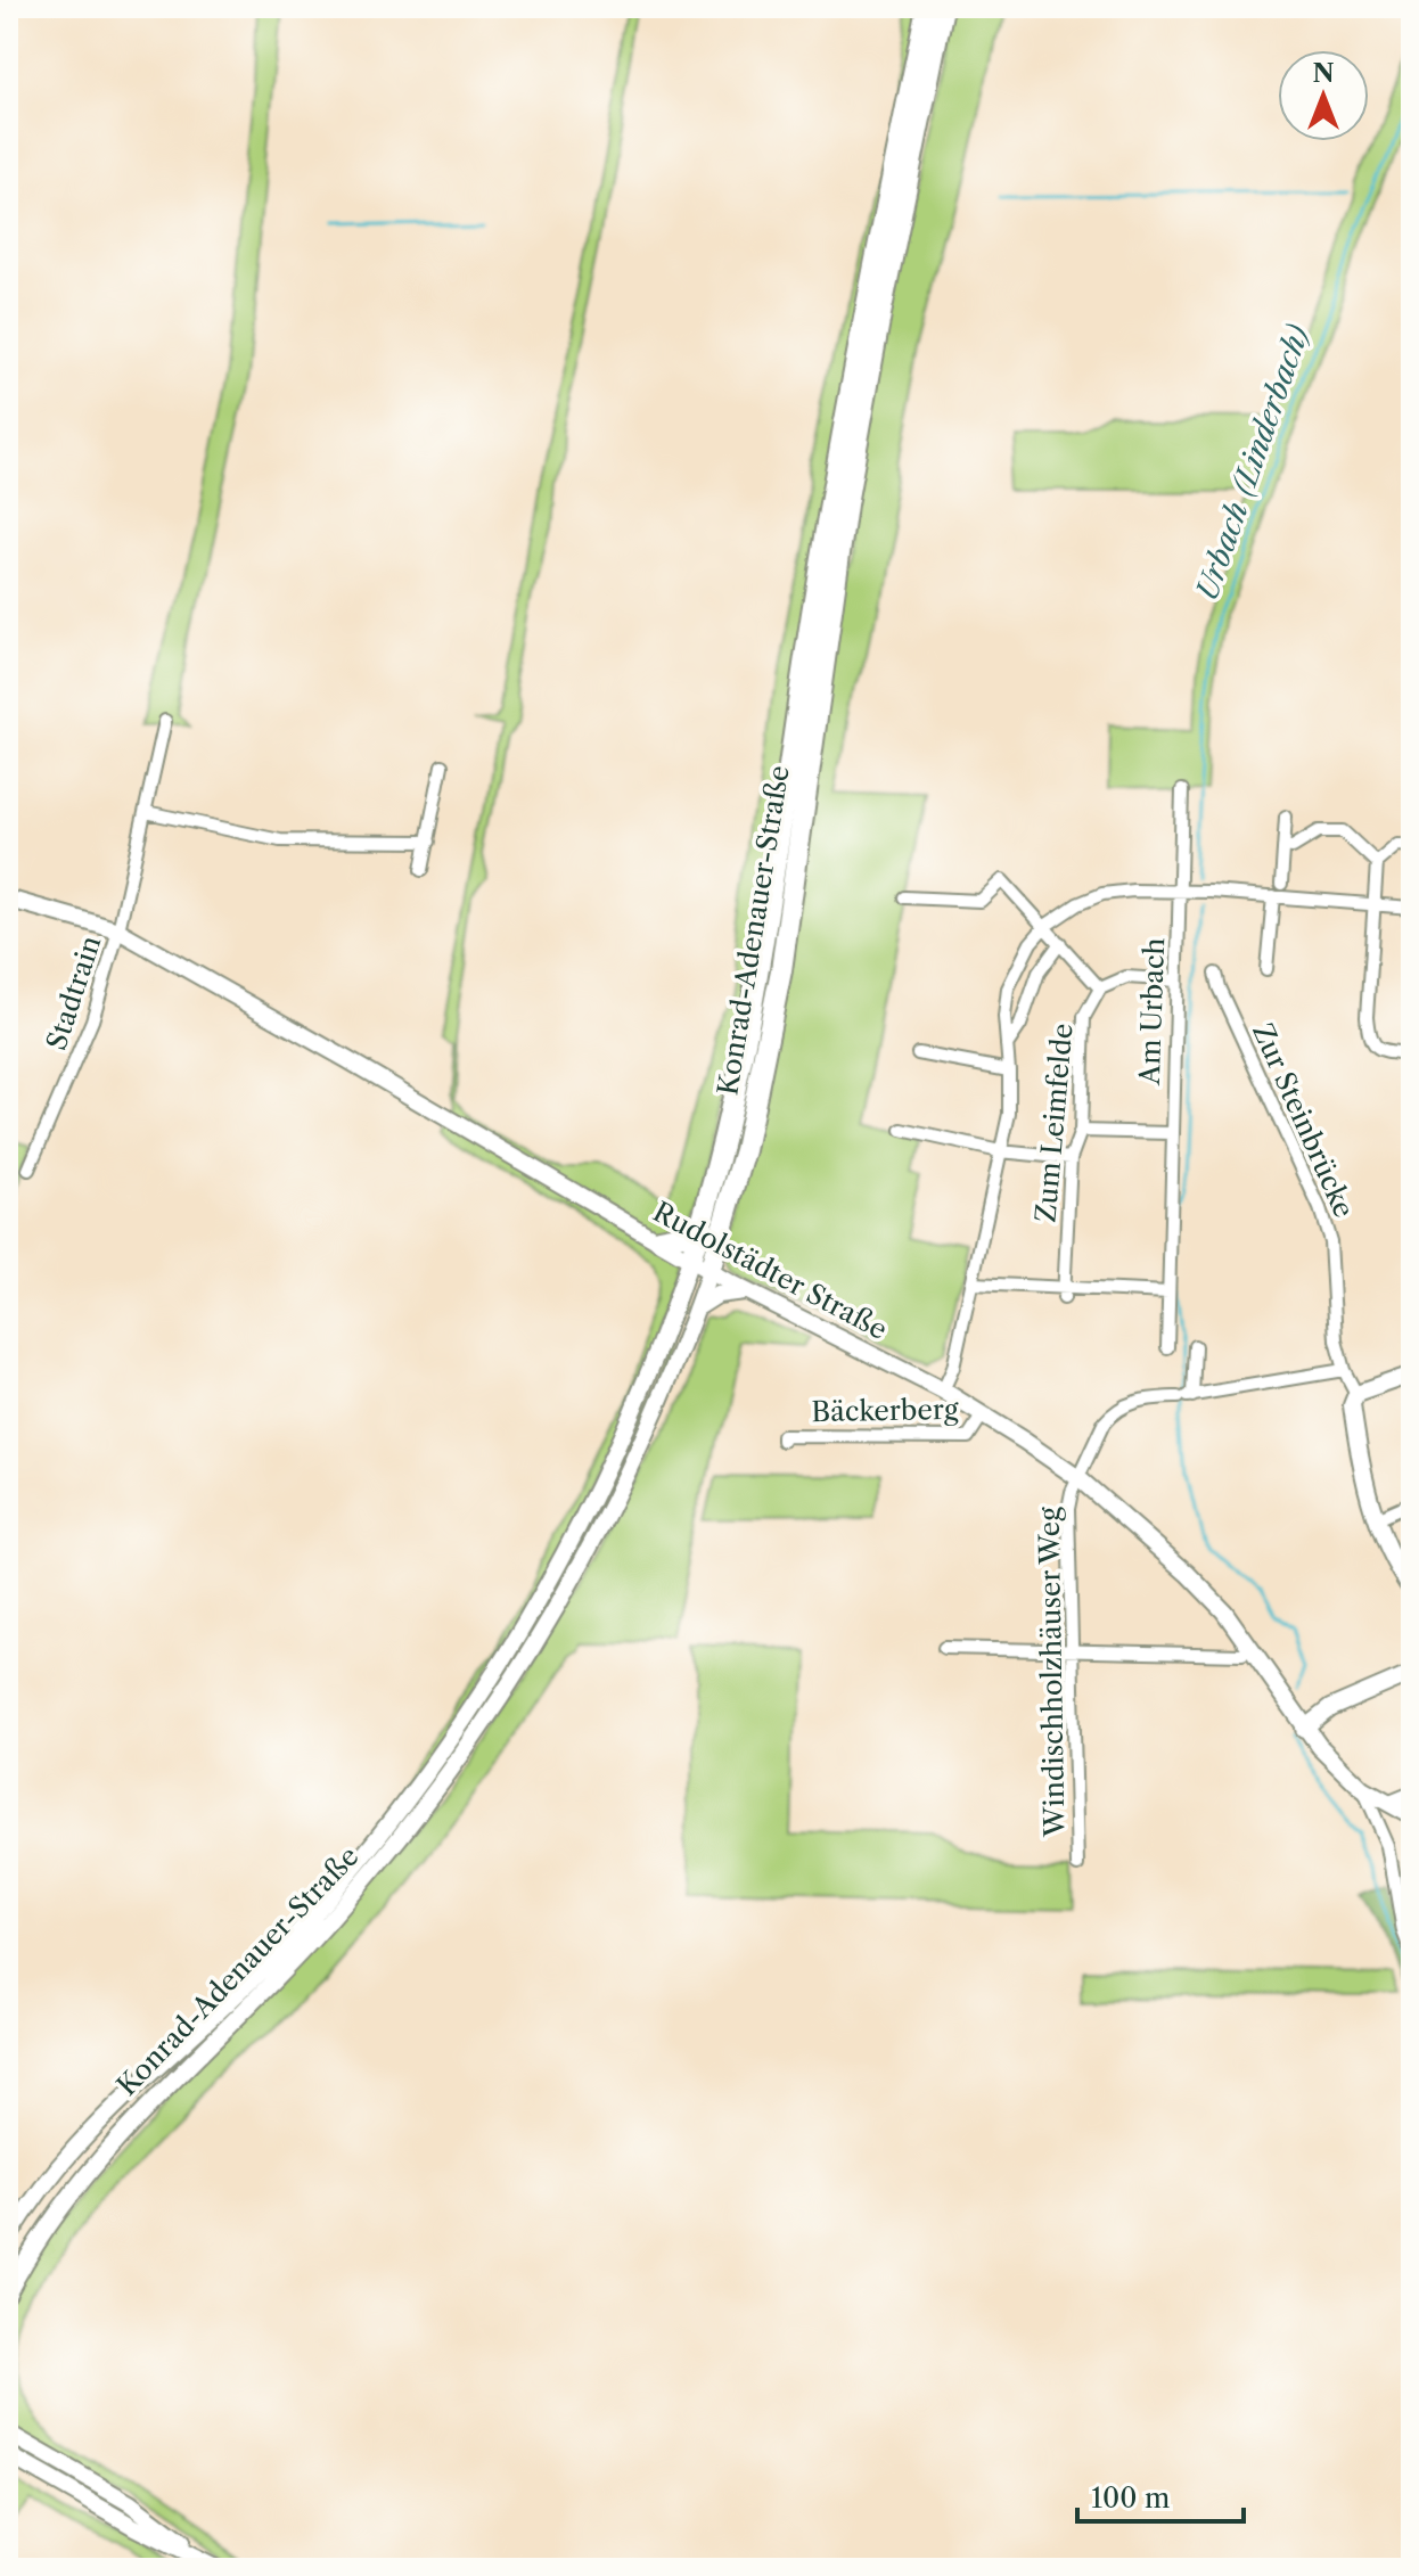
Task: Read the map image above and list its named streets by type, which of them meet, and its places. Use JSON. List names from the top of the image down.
{
  "streets": {
    "highway": ["Konrad-Adenauer-Straße"],
    "main road": ["Rudolstädter Straße"],
    "street": [
      "Stadtrain",
      "Am Urbach",
      "Zur Steinbrücke",
      "Zum Leimfelde",
      "Bäckerberg",
      "Windischholzhäuser Weg"
    ]
  },
  "crossings": [
    ["Konrad-Adenauer-Straße", "Rudolstädter Straße"],
    ["Stadtrain", "Rudolstädter Straße"],
    ["Zur Steinbrücke", "Windischholzhäuser Weg"],
    ["Rudolstädter Straße", "Bäckerberg"],
    ["Rudolstädter Straße", "Windischholzhäuser Weg"]
  ],
  "water": ["Urbach (Linderbach)"],
  "scale_bar": "100 m",
  "north": "top"
}
